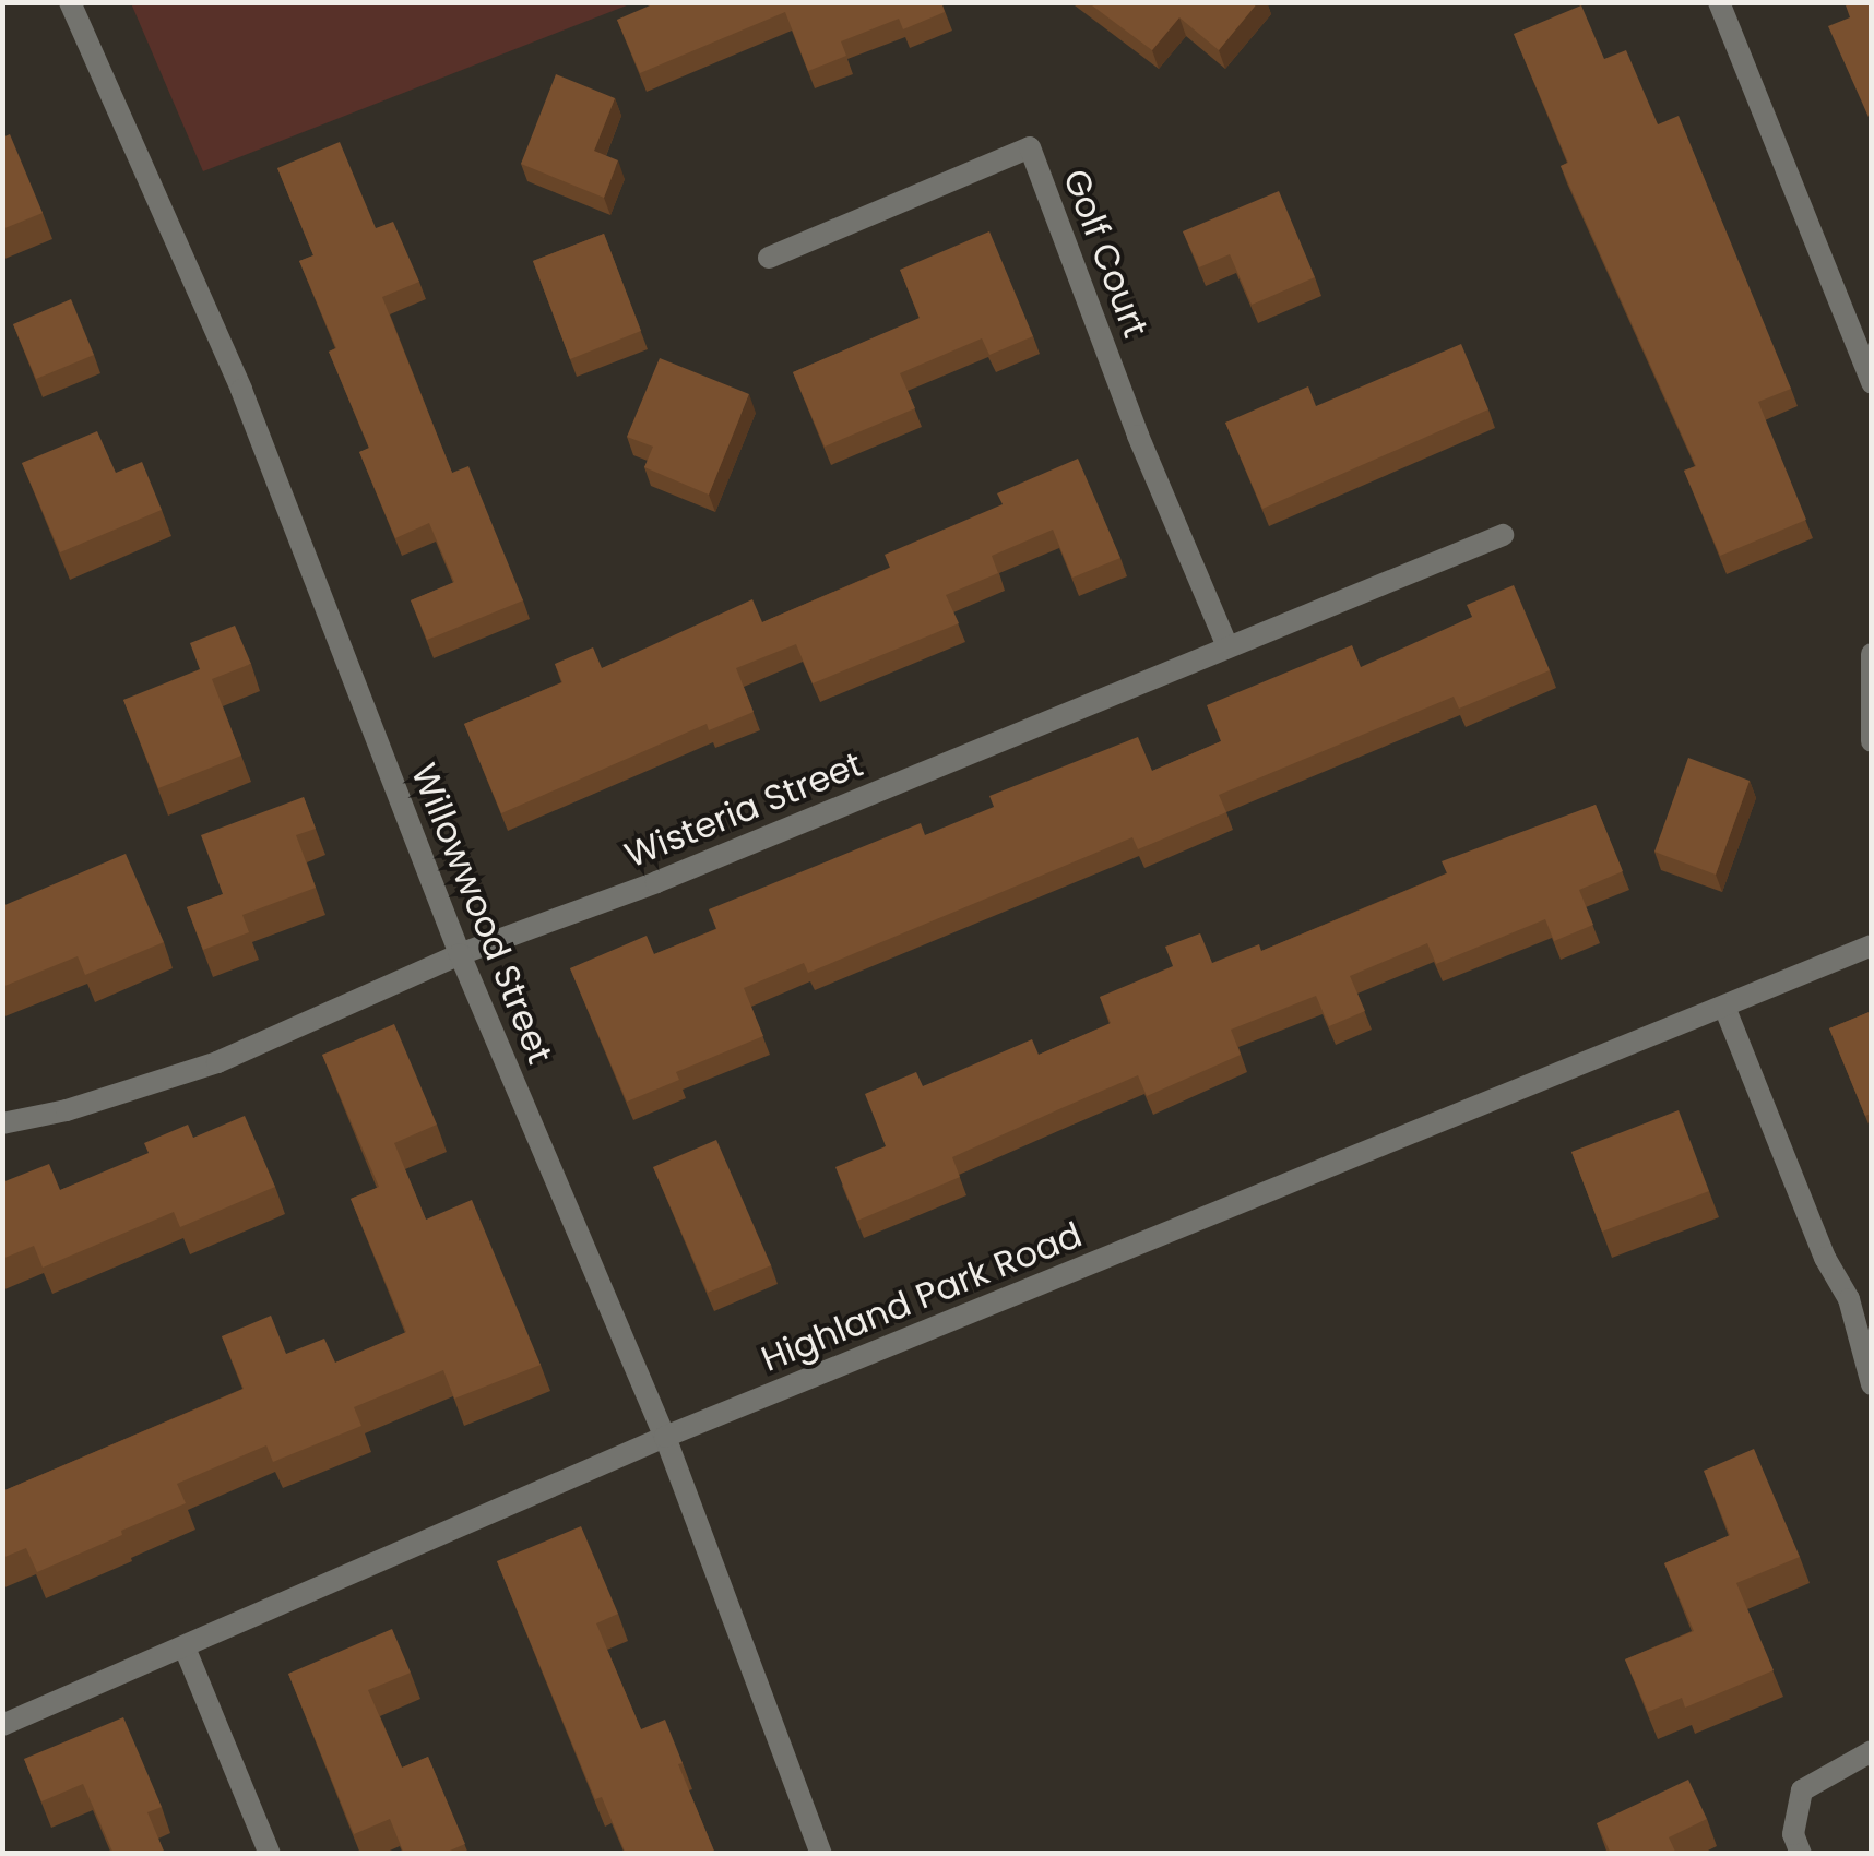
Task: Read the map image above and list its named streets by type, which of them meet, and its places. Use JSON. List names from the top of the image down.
{
  "streets": {
    "street": [
      "Golf Court",
      "Wisteria Street",
      "Willowwood Street",
      "Highland Park Road"
    ]
  },
  "crossings": [
    ["Golf Court", "Wisteria Street"],
    ["Wisteria Street", "Willowwood Street"],
    ["Willowwood Street", "Highland Park Road"]
  ]
}
